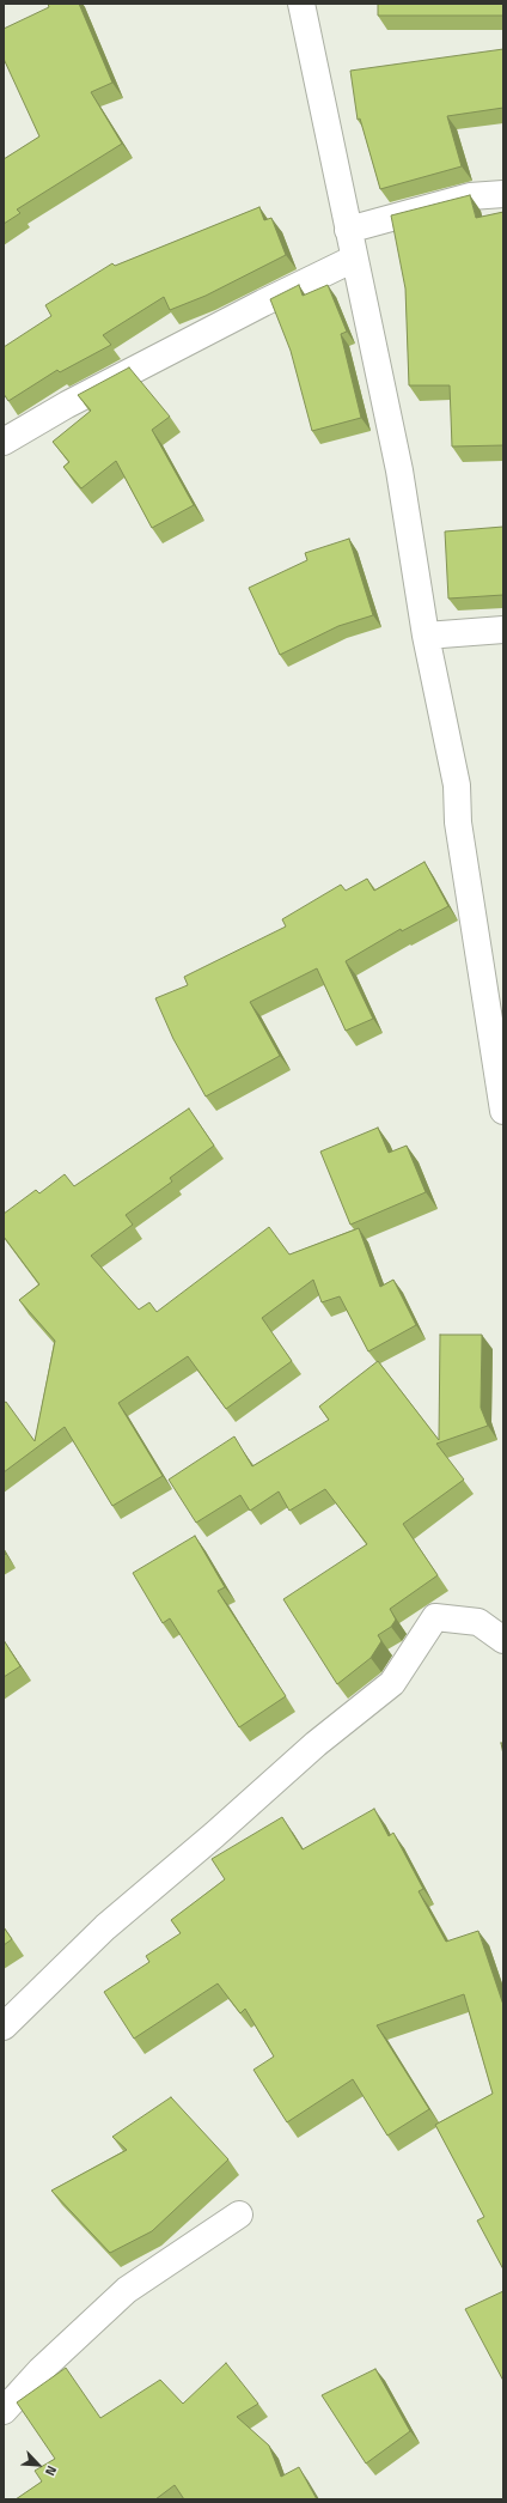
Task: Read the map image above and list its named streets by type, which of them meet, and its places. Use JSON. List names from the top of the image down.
{
  "north": "bottom right"
}
